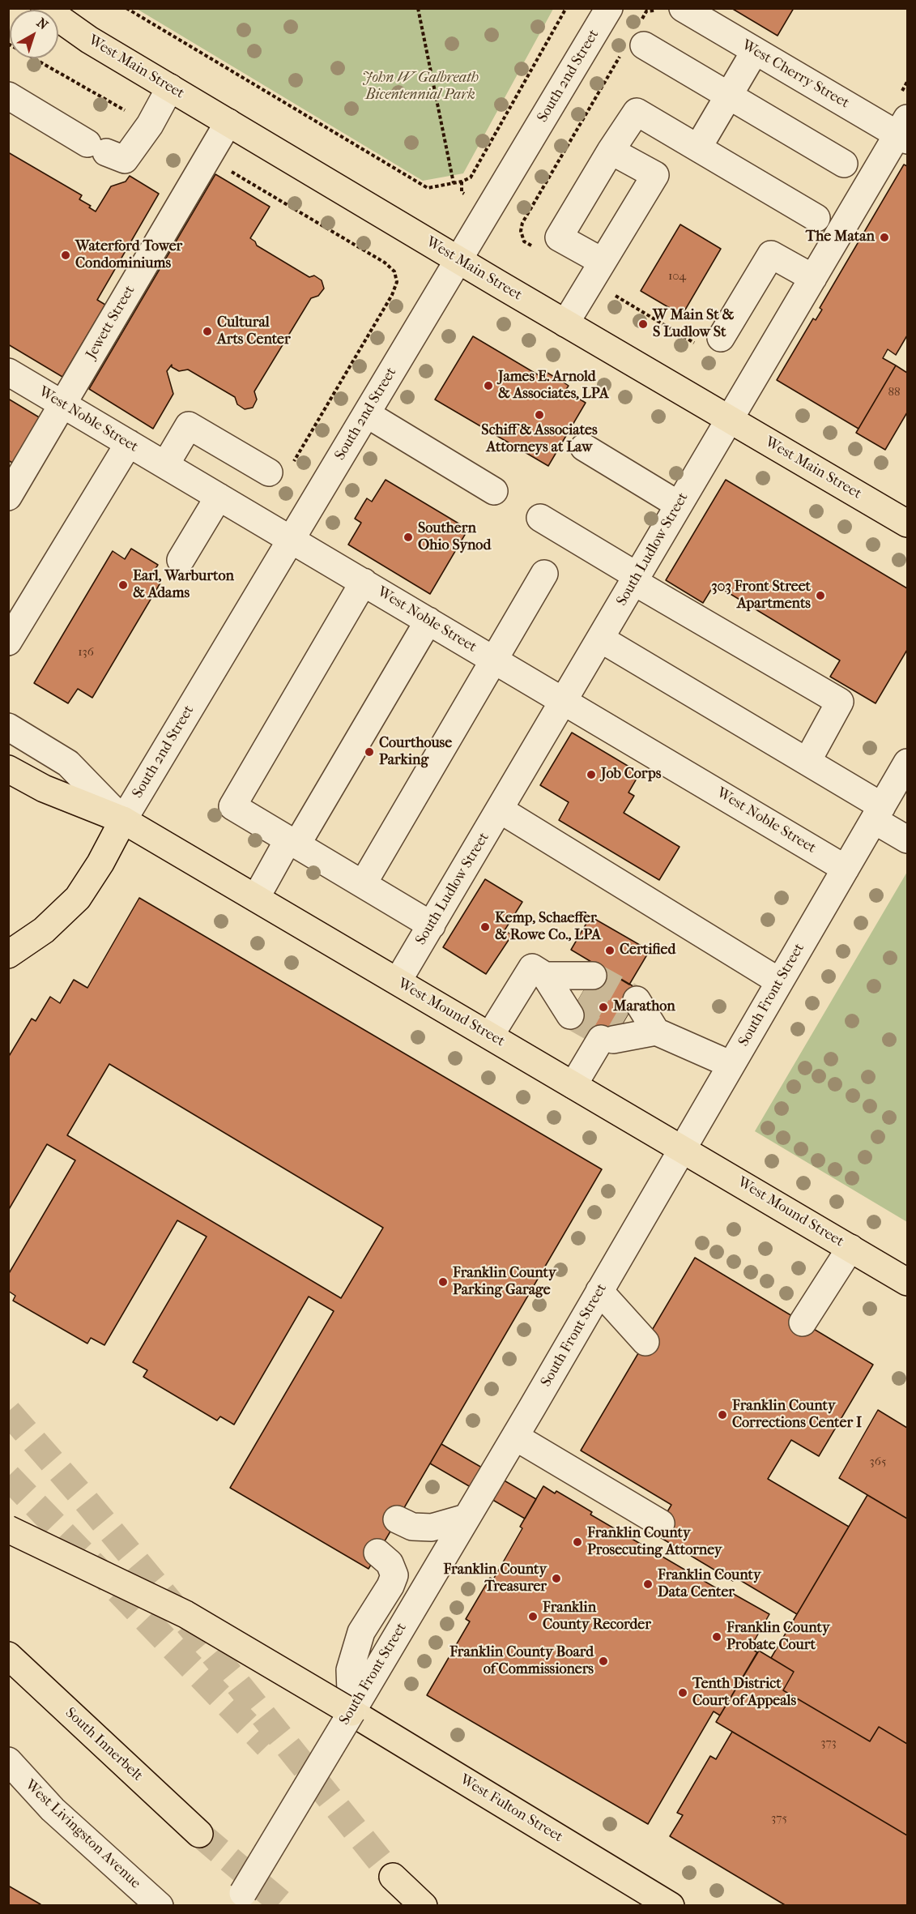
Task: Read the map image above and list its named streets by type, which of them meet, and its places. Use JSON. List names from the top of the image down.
{
  "streets": {
    "main road": [
      "West Main Street",
      "West Mound Street",
      "South Innerbelt",
      "West Fulton Street"
    ],
    "street": [
      "West Cherry Street",
      "South 2nd Street",
      "Jewett Street",
      "West Noble Street",
      "South Ludlow Street",
      "South Front Street",
      "West Livingston Avenue"
    ]
  },
  "crossings": [
    ["West Main Street", "South 2nd Street"],
    ["West Main Street", "Jewett Street"],
    ["West Main Street", "South Ludlow Street"],
    ["West Cherry Street", "South Ludlow Street"],
    ["South 2nd Street", "West Noble Street"],
    ["South 2nd Street", "West Mound Street"],
    ["Jewett Street", "West Noble Street"],
    ["West Noble Street", "South Ludlow Street"],
    ["West Noble Street", "South Front Street"],
    ["South Ludlow Street", "West Mound Street"],
    ["South Front Street", "West Mound Street"],
    ["South Front Street", "West Fulton Street"]
  ],
  "parks": ["John W Galbreath Bicentennial Park"],
  "places": [
    "The Matan",
    "Waterford Tower Condominiums",
    "W Main St & S Ludlow St",
    "Cultural Arts Center",
    "James E. Arnold & Associates, LPA",
    "Schiff & Associates Attorneys at Law",
    "Southern Ohio Synod",
    "Earl, Warburton & Adams",
    "303 Front Street Apartments",
    "Courthouse Parking",
    "Job Corps",
    "Kemp, Schaeffer & Rowe Co., LPA",
    "Certified",
    "Marathon",
    "Franklin County Parking Garage",
    "Franklin County Corrections Center I",
    "Franklin County Prosecuting Attorney",
    "Franklin County Treasurer",
    "Franklin County Data Center",
    "Franklin County Recorder",
    "Franklin County Probate Court",
    "Franklin County Board of Commissioners",
    "Tenth District Court of Appeals"
  ],
  "house_numbers": [
    "104",
    "88",
    "136",
    "365",
    "373",
    "375"
  ],
  "north": "top right"
}
